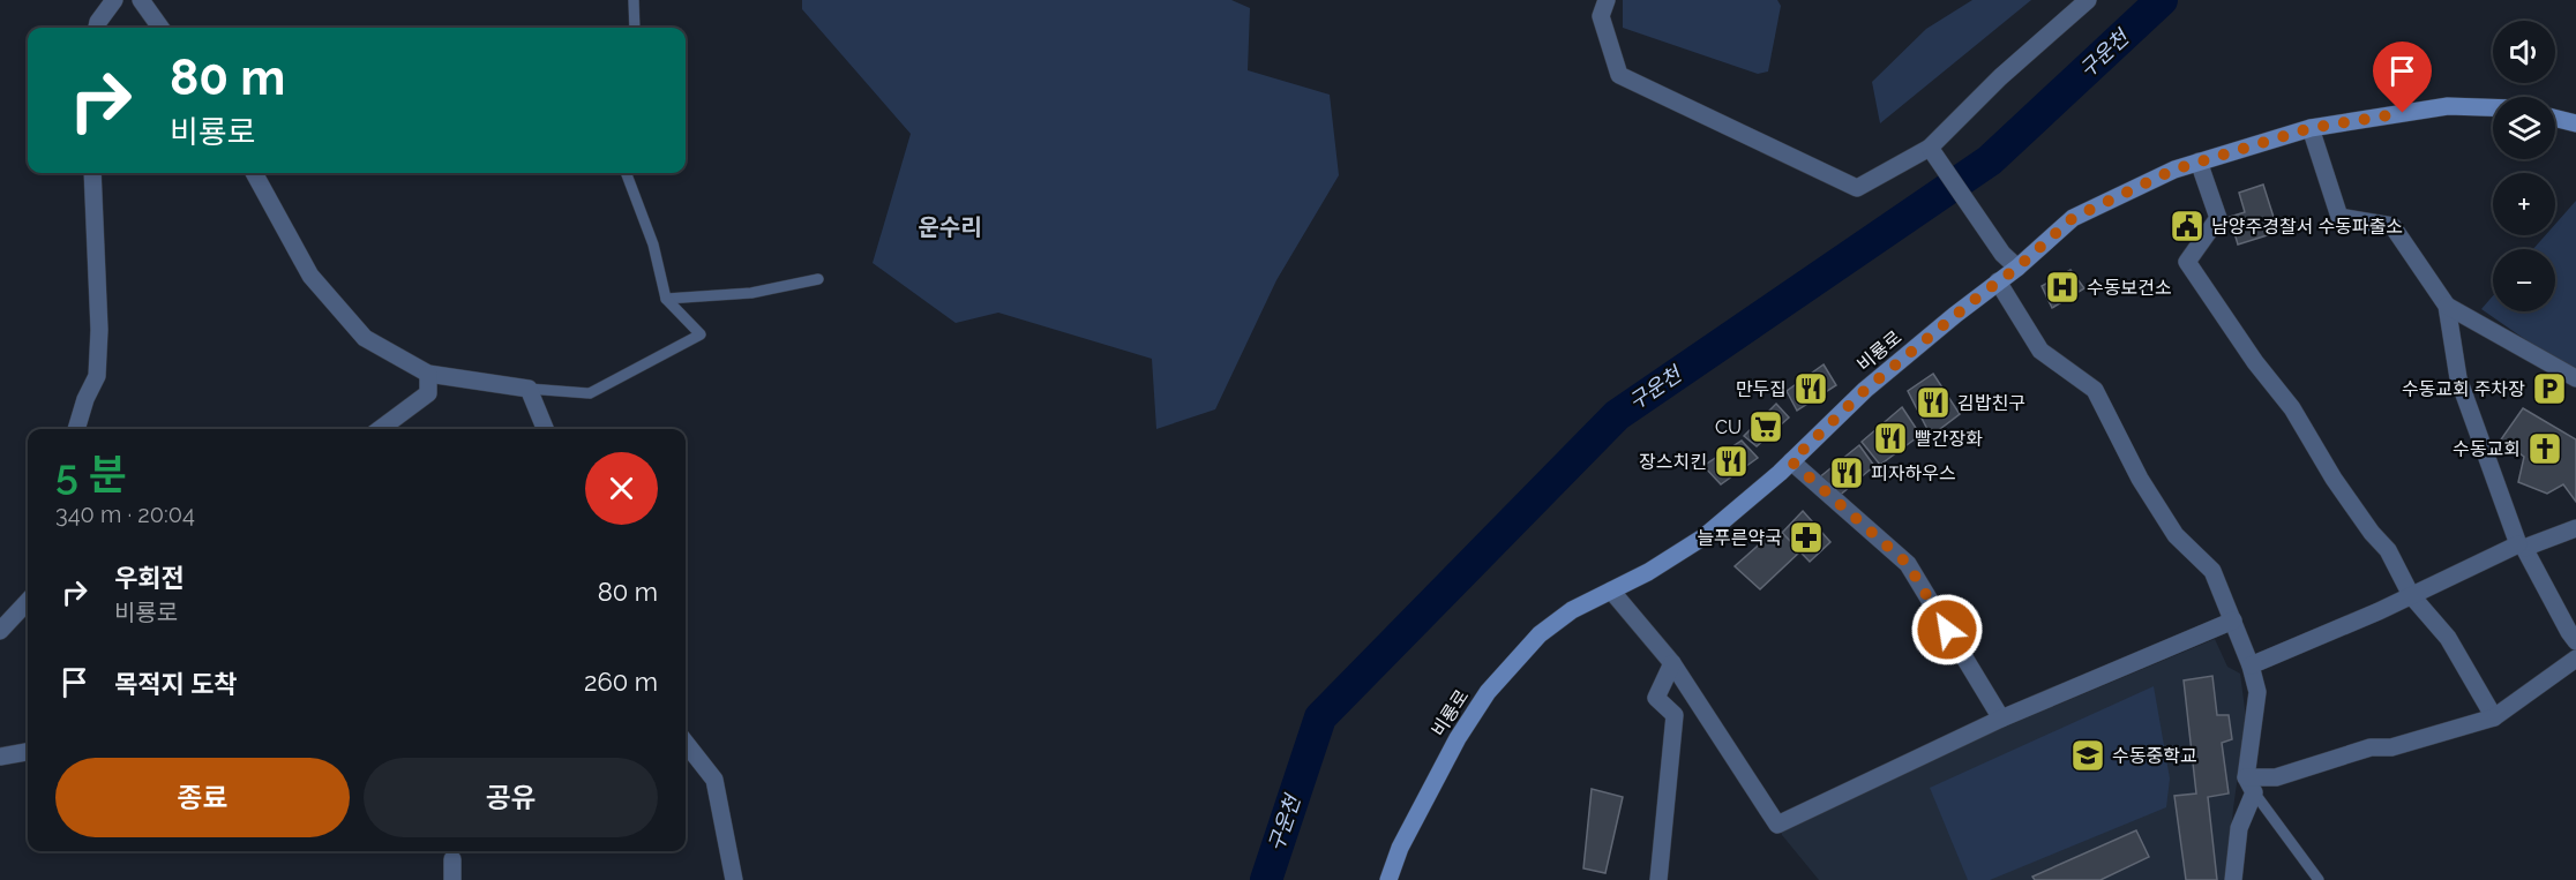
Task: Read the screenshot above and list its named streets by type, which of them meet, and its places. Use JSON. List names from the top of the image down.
{
  "streets": {
    "main road": ["비룡로"]
  },
  "districts": ["운수리"],
  "water": ["구운천"],
  "places": {
    "public building": ["남양주경찰서 수동파출소"],
    "hospital": ["수동보건소"],
    "restaurant": [
      "만두집",
      "김밥친구",
      "빨간장화",
      "장스치킨",
      "피자하우스"
    ],
    "parking": ["수동교회 주차장"],
    "supermarket": ["CU"],
    "church": ["수동교회"],
    "pharmacy": ["늘푸른약국"],
    "school or university": ["수동중학교"]
  },
  "page": {
    "map_buttons": ["+", "−"],
    "turn": ["80 m", "비룡로"],
    "heading": ["5 분", "340 m · 20:04"],
    "list": [
      {
        "name": "우회전",
        "note": "비룡로",
        "value": "80 m"
      },
      {
        "name": "목적지 도착",
        "value": "260 m"
      }
    ],
    "buttons": ["종료", "공유"]
  }
}
